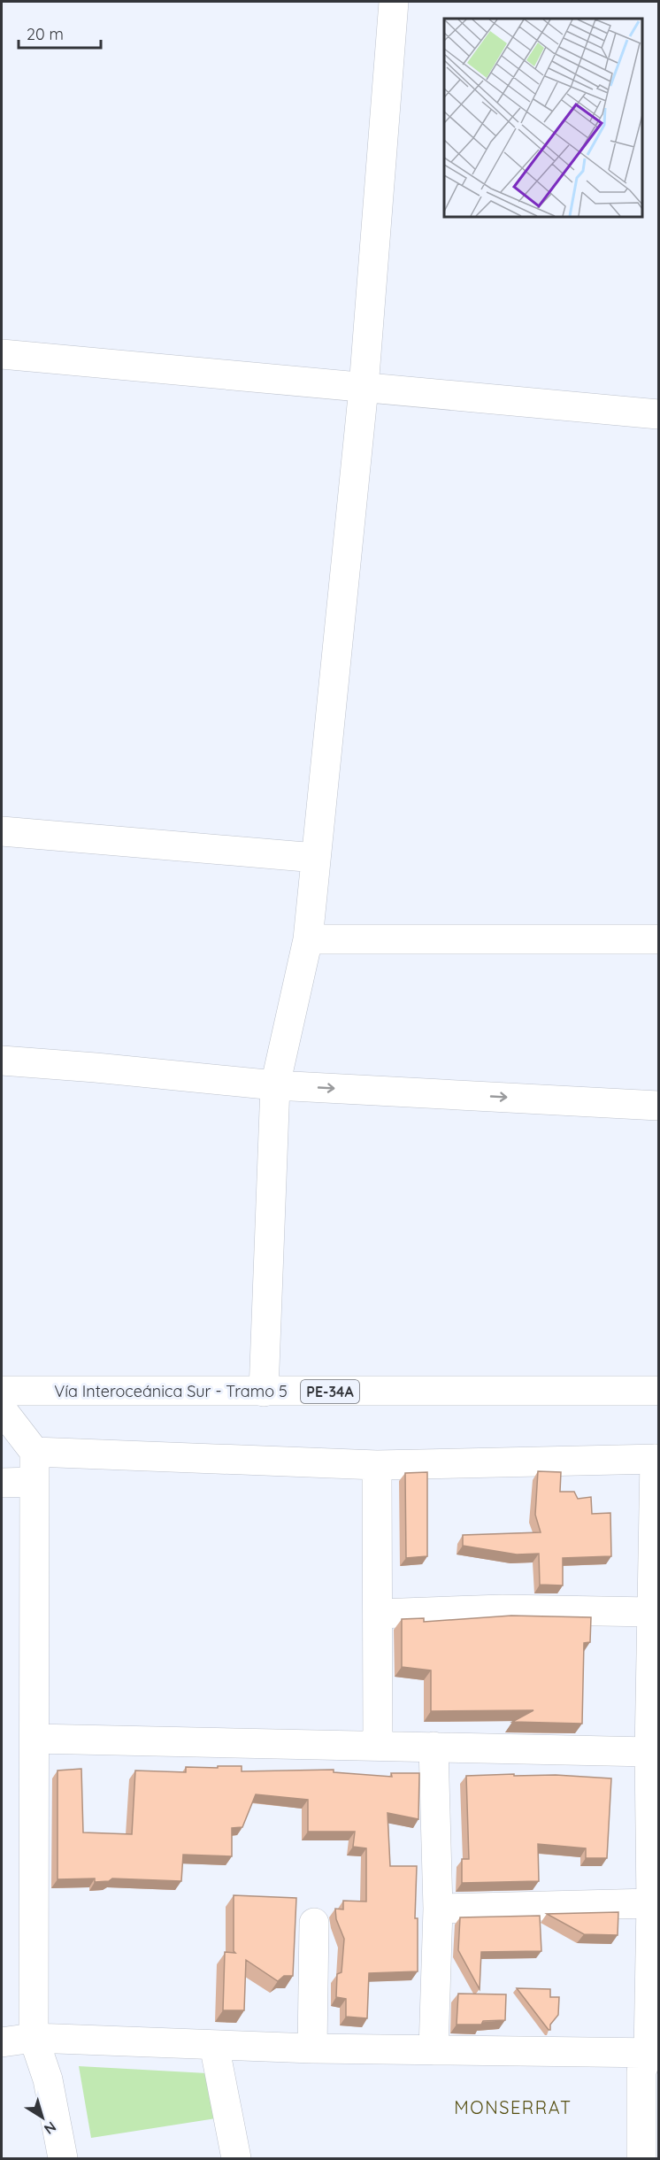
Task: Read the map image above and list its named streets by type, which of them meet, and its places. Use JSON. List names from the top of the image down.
{
  "streets": {
    "main road": ["Vía Interoceánica Sur - Tramo 5", "PE-34A"]
  },
  "districts": ["MONSERRAT"],
  "scale_bar": "20 m",
  "north": "bottom right"
}
